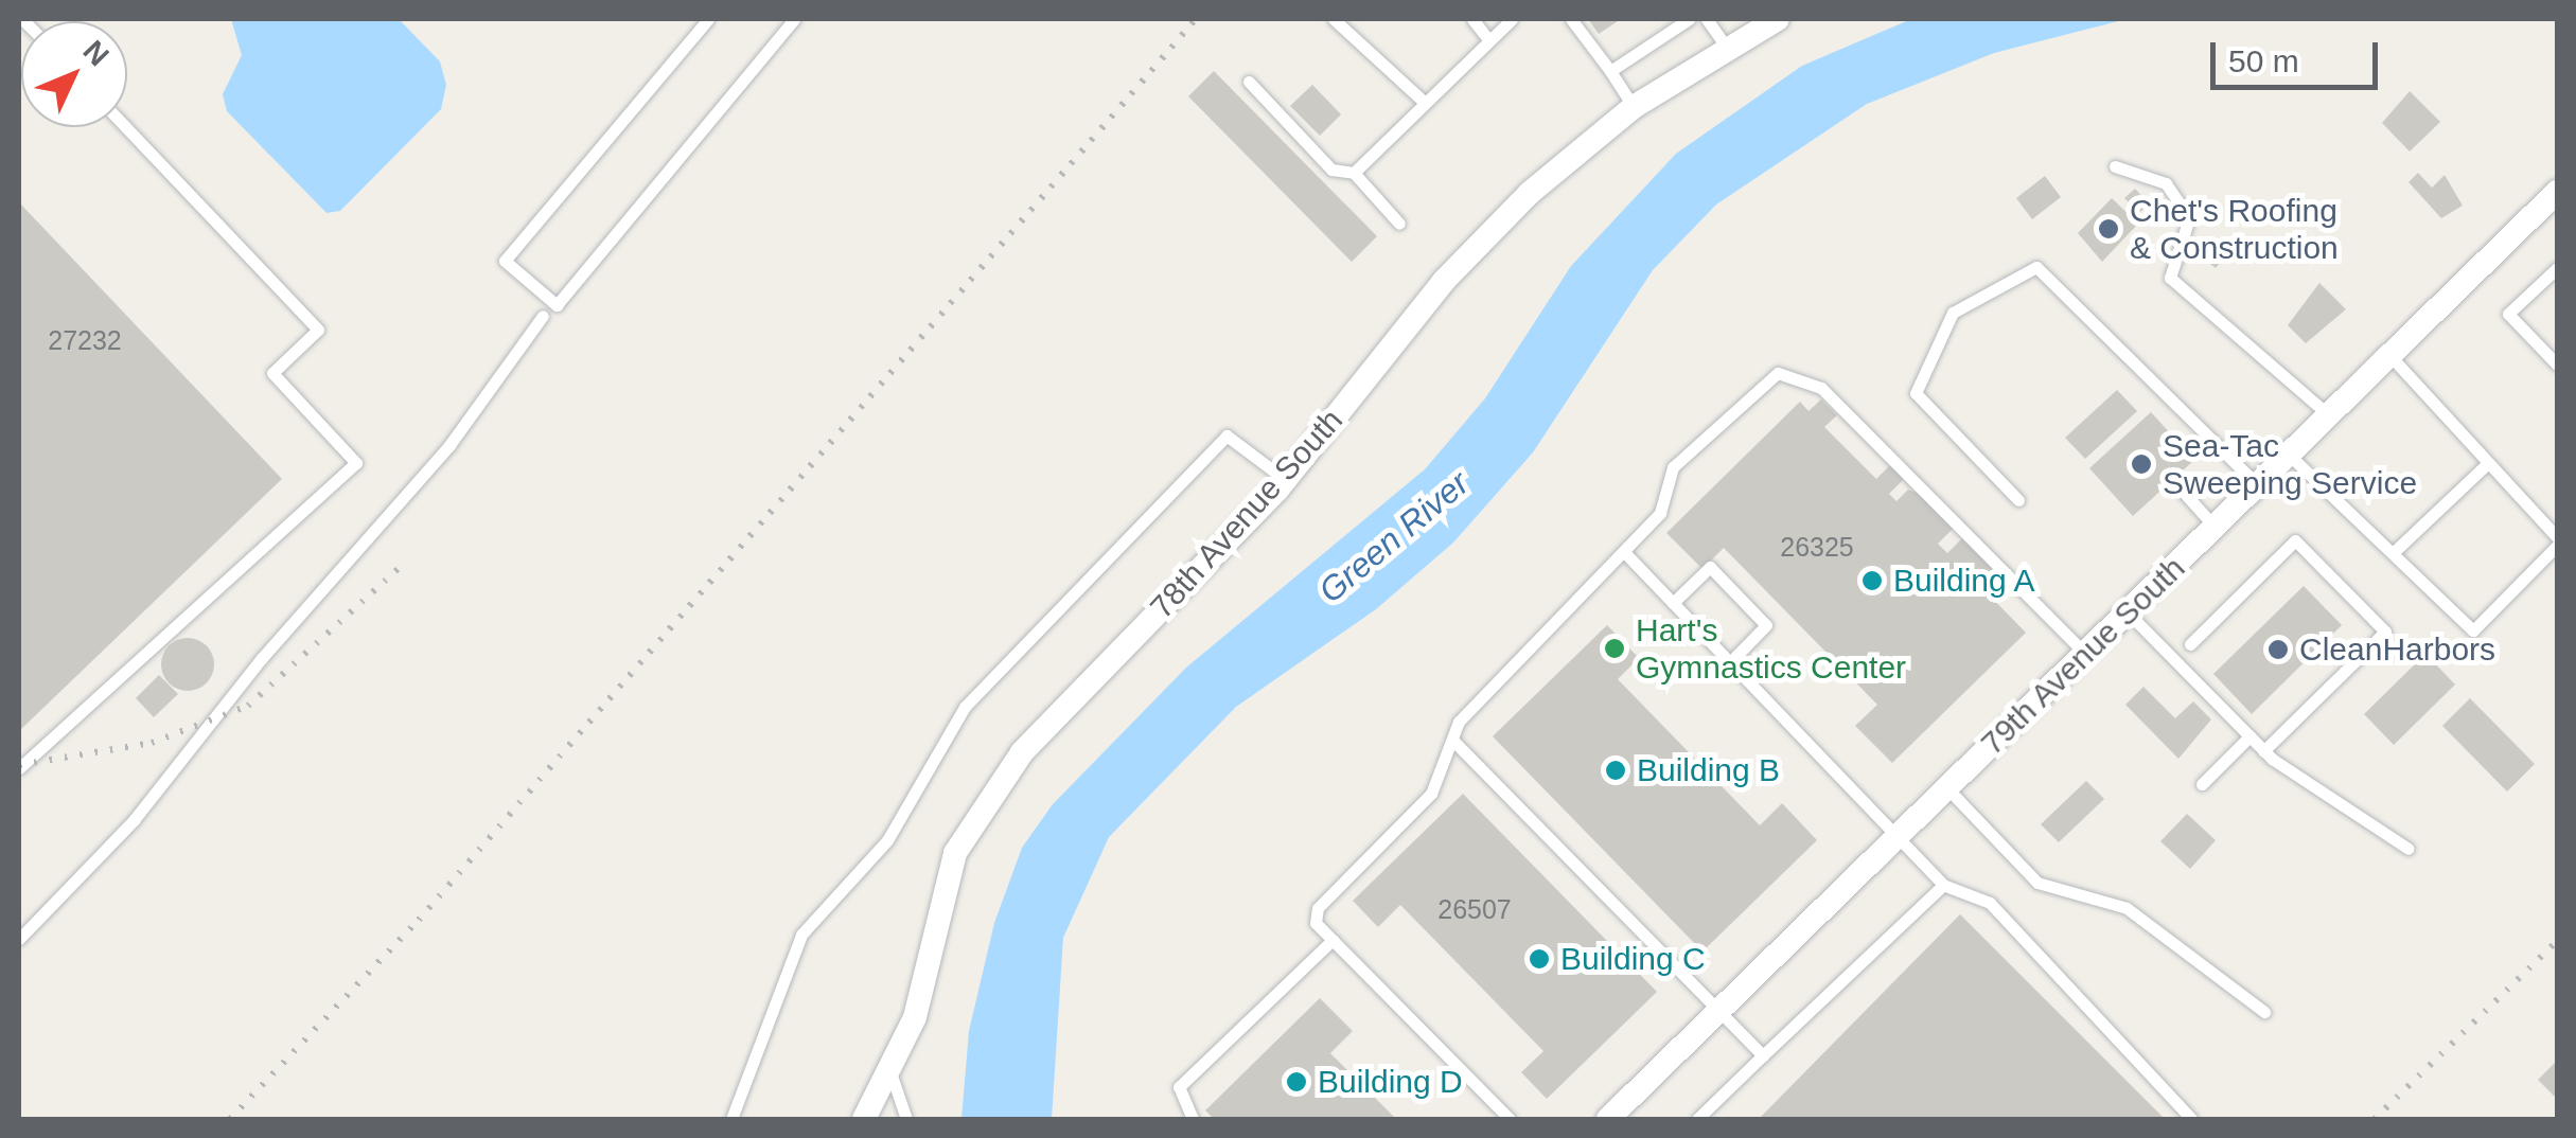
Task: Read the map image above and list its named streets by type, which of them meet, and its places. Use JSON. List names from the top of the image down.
{
  "streets": {
    "street": ["78th Avenue South", "79th Avenue South"]
  },
  "water": ["Green River"],
  "places": [
    "Chet's Roofing & Construction",
    "Sea-Tac Sweeping Service",
    "Building A",
    "Hart's Gymnastics Center",
    "CleanHarbors",
    "Building B",
    "Building C",
    "Building D"
  ],
  "house_numbers": ["27232", "26325", "26507"],
  "scale_bar": "50 m",
  "north": "top right"
}
